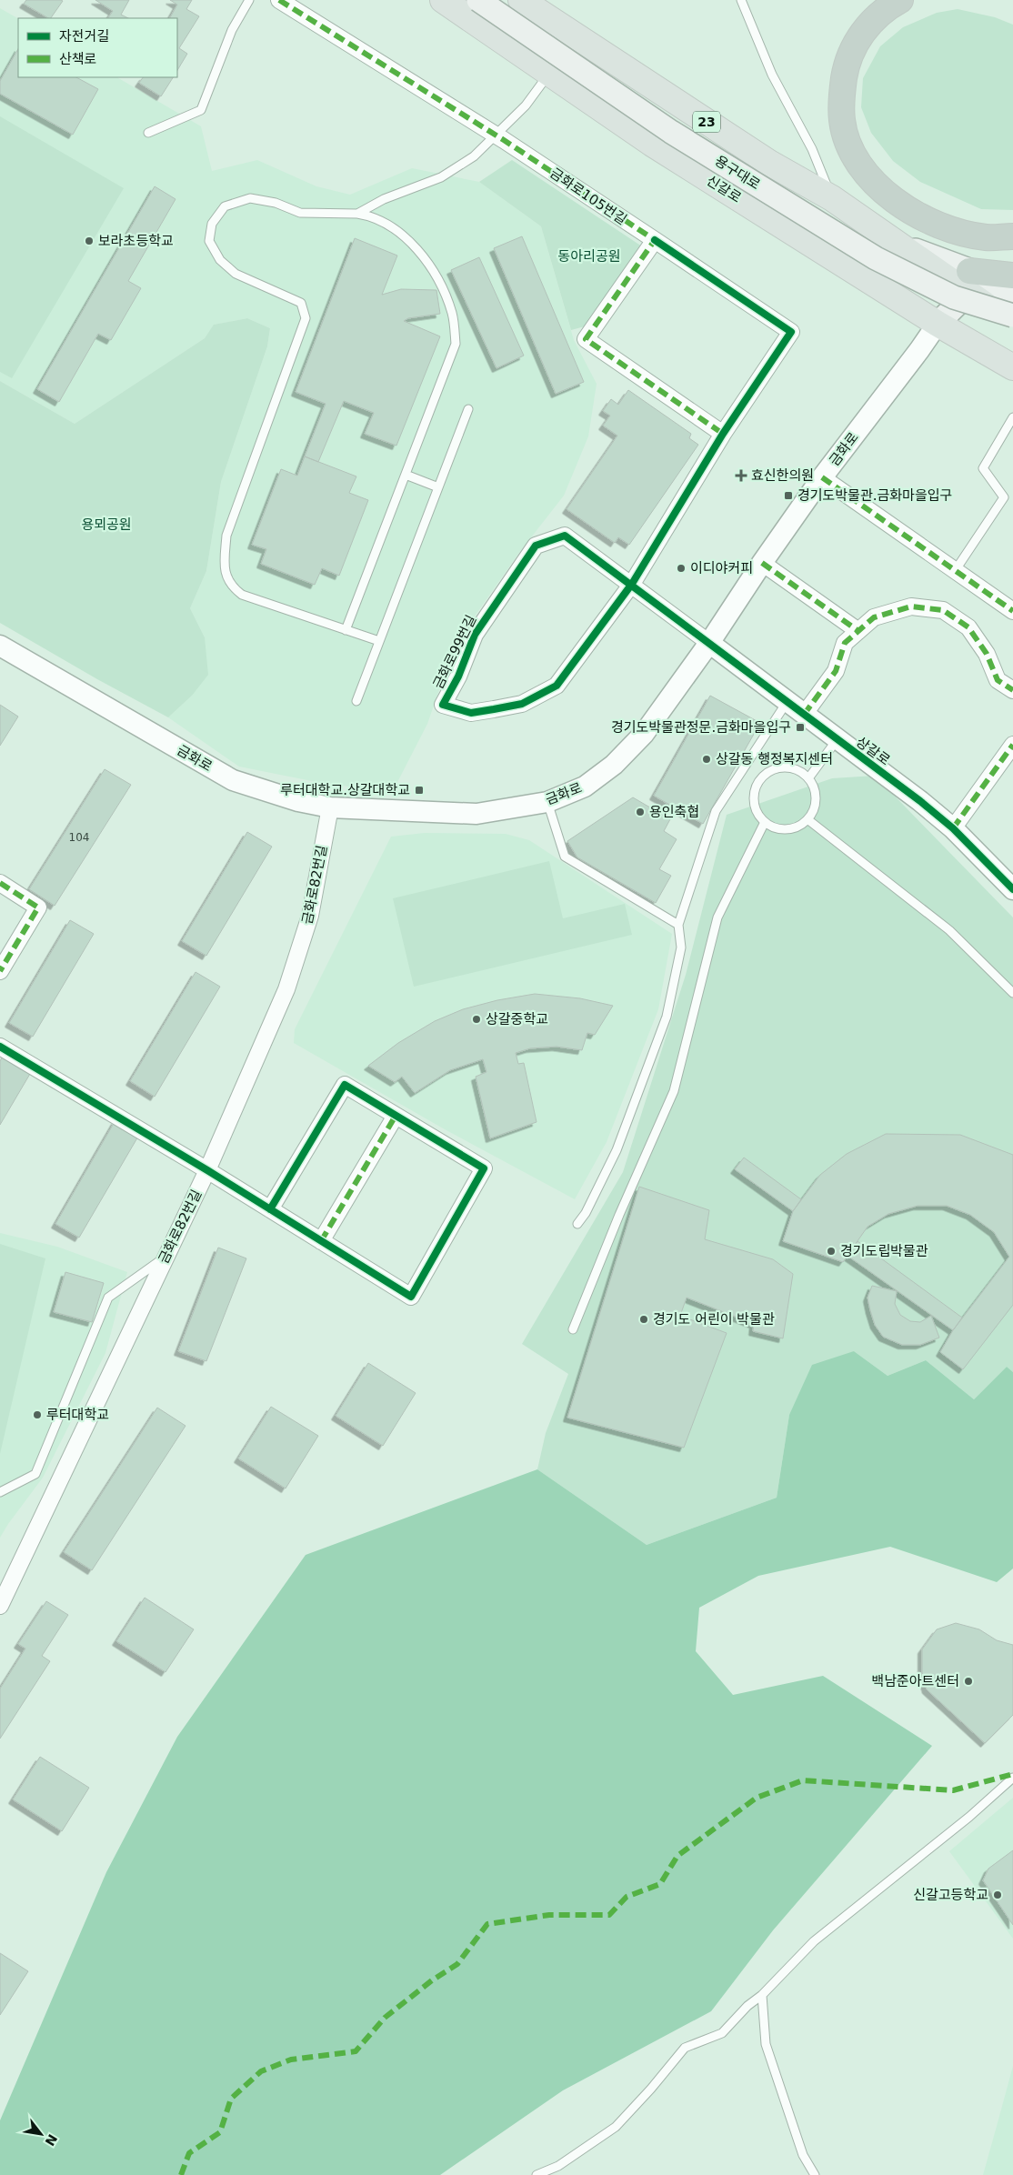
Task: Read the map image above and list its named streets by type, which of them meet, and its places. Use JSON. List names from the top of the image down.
{
  "streets": {
    "main road": ["23", "용구대로", "신갈로"],
    "street": [
      "금화로105번길",
      "금화로",
      "금화로99번길",
      "상갈로",
      "금화로82번길"
    ]
  },
  "crossings": [
    ["신갈로", "금화로"],
    ["금화로", "금화로99번길"],
    ["금화로", "상갈로"],
    ["금화로", "금화로82번길"],
    ["금화로99번길", "상갈로"]
  ],
  "parks": ["동아리공원", "용뫼공원"],
  "places": {
    "other": [
      "보라초등학교",
      "이디야커피",
      "상갈동 행정복지센터",
      "용인축협",
      "상갈중학교",
      "경기도립박물관",
      "경기도 어린이 박물관",
      "루터대학교",
      "백남준아트센터",
      "신갈고등학교"
    ],
    "health": ["효신한의원"],
    "transit": ["경기도박물관.금화마을입구", "경기도박물관정문.금화마을입구", "루터대학교.상갈대학교"]
  },
  "house_numbers": ["104"],
  "legend": ["자전거길", "산책로"],
  "north": "bottom right"
}
